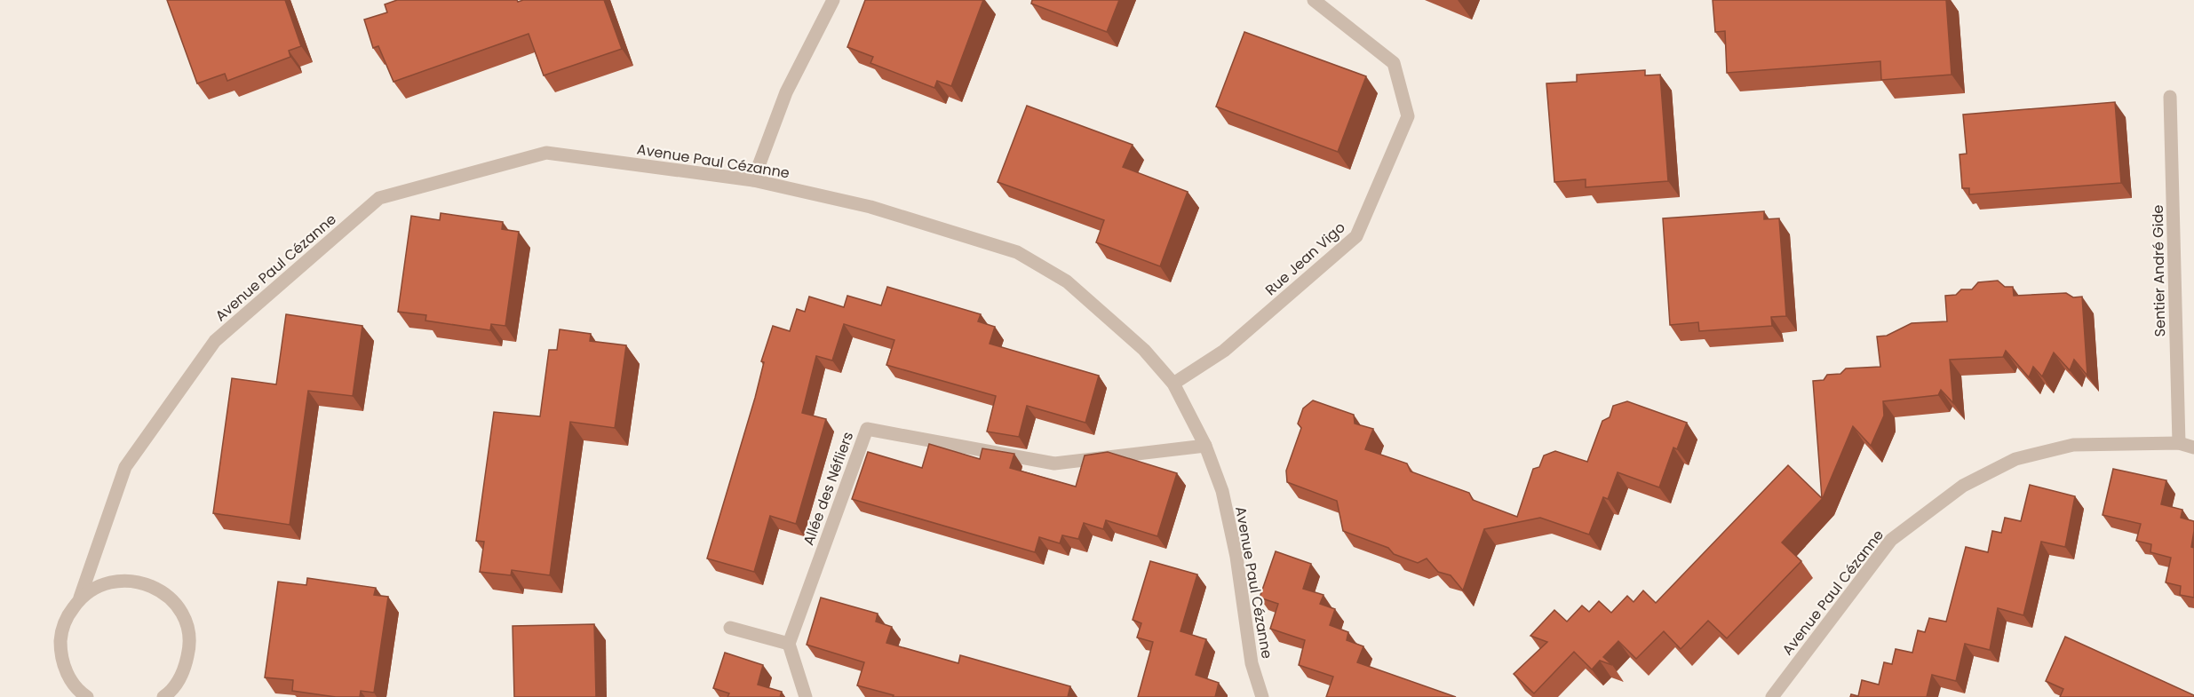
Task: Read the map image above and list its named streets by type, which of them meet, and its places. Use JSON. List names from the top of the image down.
{
  "streets": {
    "street": [
      "Avenue Paul Cézanne",
      "Rue Jean Vigo",
      "Sentier André Gide",
      "Allée des Néfliers"
    ]
  },
  "crossings": [
    ["Avenue Paul Cézanne", "Rue Jean Vigo"],
    ["Avenue Paul Cézanne", "Sentier André Gide"],
    ["Avenue Paul Cézanne", "Allée des Néfliers"]
  ]
}
